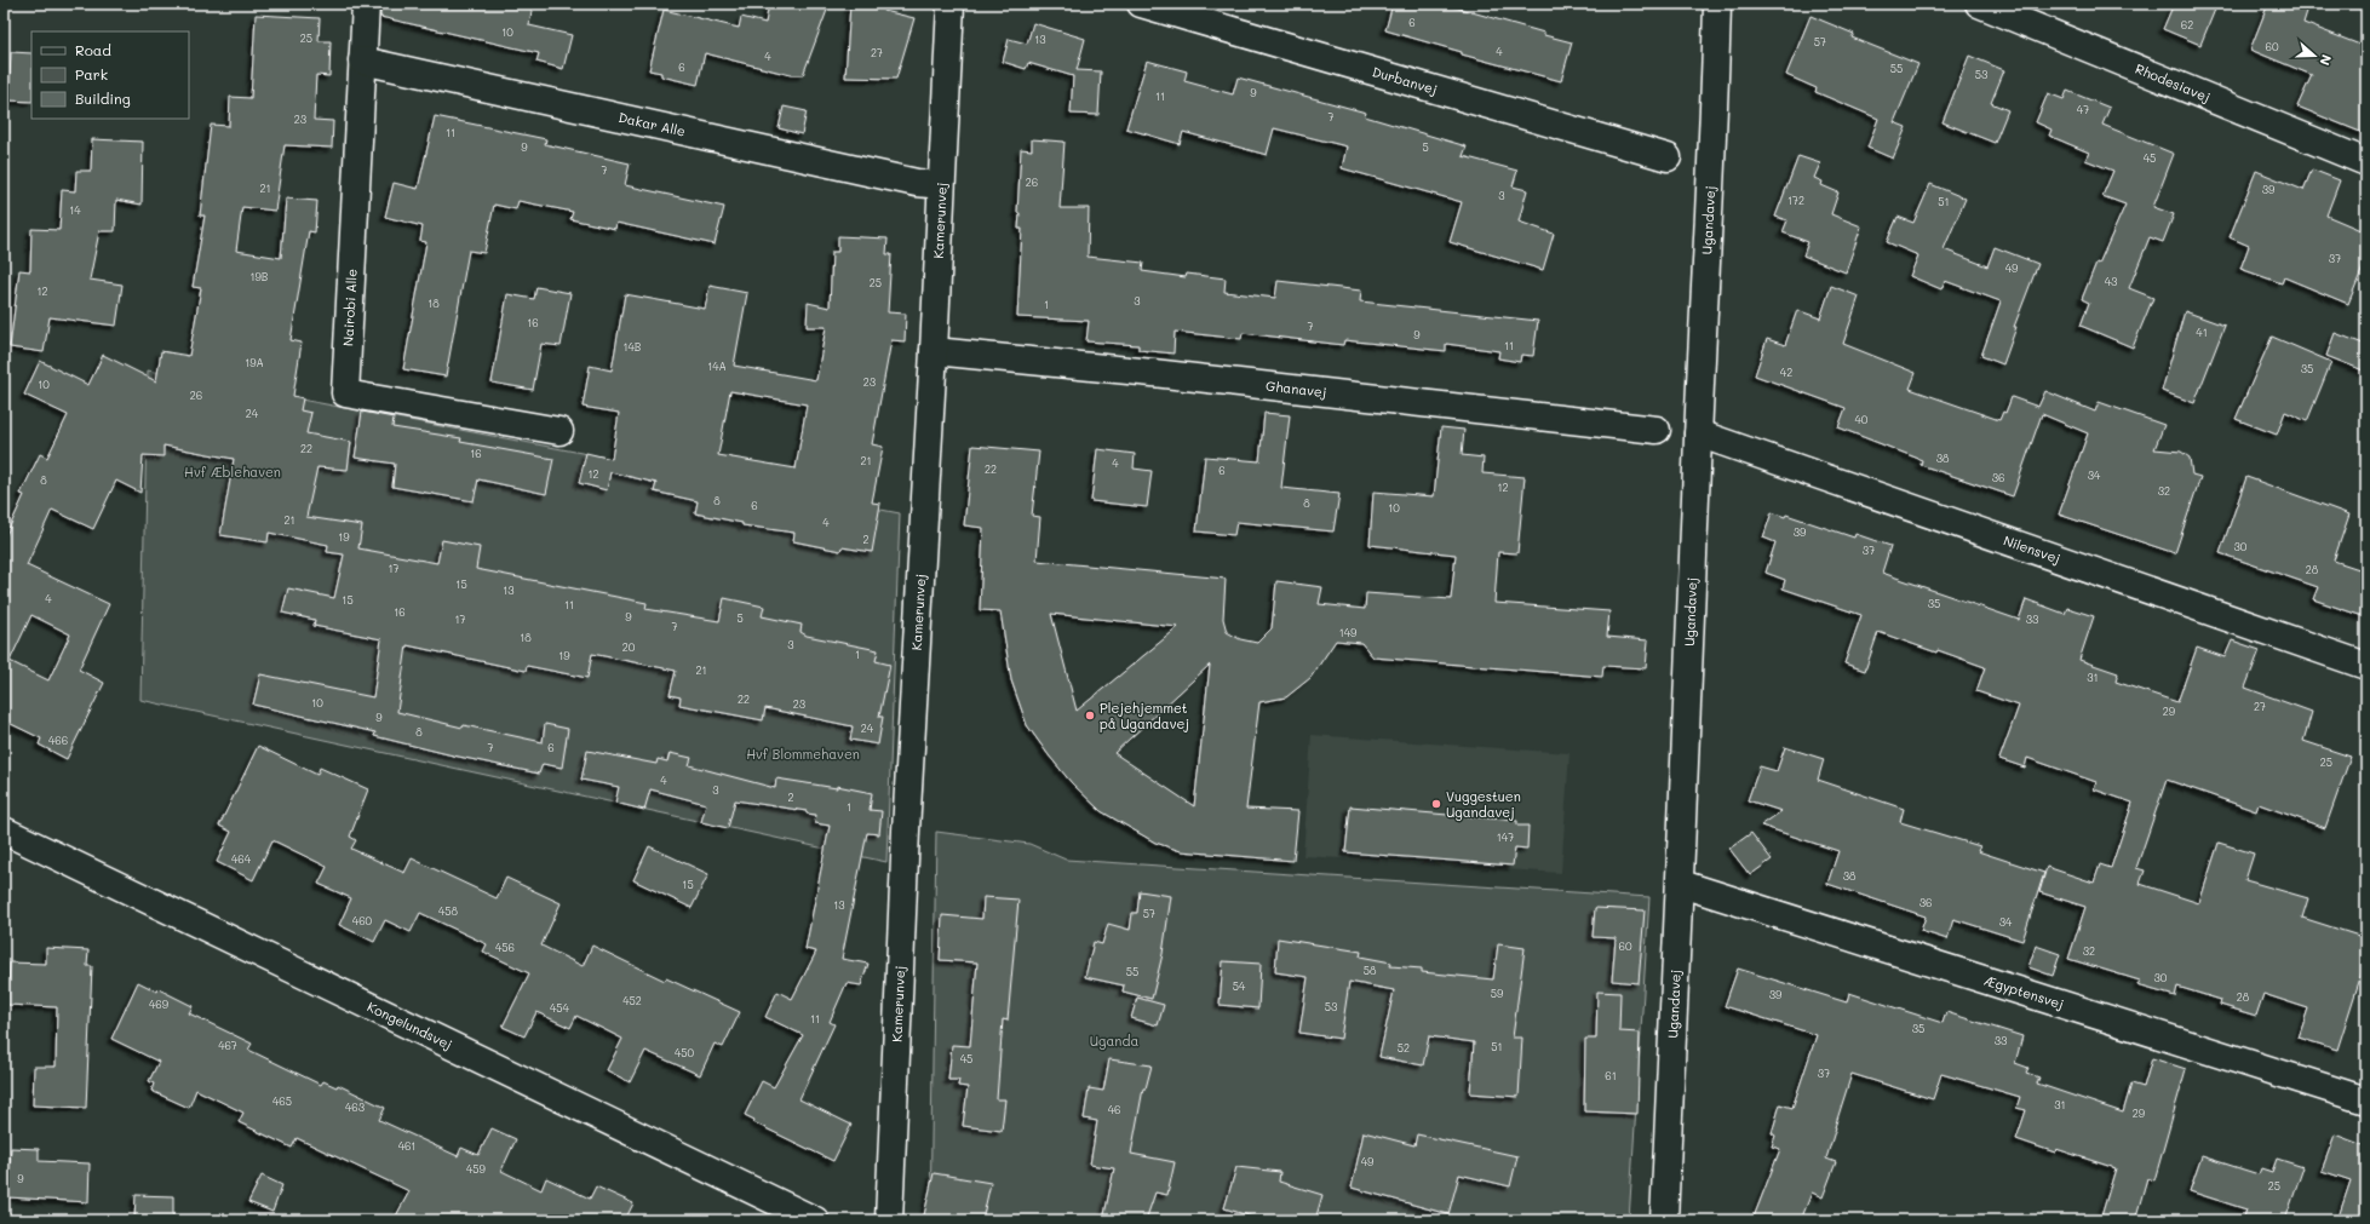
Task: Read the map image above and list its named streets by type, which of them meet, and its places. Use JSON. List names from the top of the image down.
{
  "streets": {
    "street": [
      "Durbanvej",
      "Rhodesiavej",
      "Dakar Alle",
      "Kamerunvej",
      "Ugandavej",
      "Nairobi Alle",
      "Ghanavej",
      "Nilensvej",
      "Ægyptensvej",
      "Kongelundsvej"
    ]
  },
  "crossings": [
    ["Dakar Alle", "Kamerunvej"],
    ["Dakar Alle", "Nairobi Alle"],
    ["Kamerunvej", "Ghanavej"],
    ["Ugandavej", "Nilensvej"],
    ["Ugandavej", "Ægyptensvej"]
  ],
  "parks": ["Hvf Æblehaven", "Hvf Blommehaven", "Uganda"],
  "places": ["Plejehjemmet på Ugandavej", "Vuggestuen Ugandavej"],
  "house_numbers": [
    "6",
    "62",
    "10",
    "25",
    "13",
    "57",
    "60",
    "4",
    "27",
    "4",
    "6",
    "55",
    "53",
    "9",
    "11",
    "47",
    "7",
    "23",
    "11",
    "9",
    "5",
    "45",
    "7",
    "26",
    "21",
    "39",
    "3",
    "172",
    "51",
    "14",
    "37",
    "49",
    "19B",
    "43",
    "25",
    "12",
    "3",
    "18",
    "1",
    "16",
    "7",
    "41",
    "9",
    "11",
    "14B",
    "19A",
    "14A",
    "35",
    "42",
    "23",
    "10",
    "26",
    "24",
    "40",
    "22",
    "16",
    "38",
    "21",
    "4",
    "22",
    "6",
    "12",
    "34",
    "36",
    "8",
    "12",
    "32",
    "8",
    "8",
    "6",
    "10",
    "21",
    "4",
    "39",
    "19",
    "2",
    "30",
    "37",
    "17",
    "28",
    "15",
    "13",
    "4",
    "15",
    "35",
    "11",
    "16",
    "9",
    "5",
    "17",
    "33",
    "7",
    "149",
    "18",
    "3",
    "20",
    "1",
    "19",
    "21",
    "31",
    "22",
    "10",
    "23",
    "27",
    "29",
    "9",
    "24",
    "8",
    "466",
    "7",
    "6",
    "25",
    "4",
    "3",
    "2",
    "1",
    "147",
    "464",
    "38",
    "15",
    "36",
    "13",
    "458",
    "57",
    "460",
    "34",
    "60",
    "456",
    "32",
    "58",
    "55",
    "30",
    "54",
    "59",
    "39",
    "28",
    "452",
    "469",
    "53",
    "454",
    "11",
    "35",
    "33",
    "467",
    "51",
    "52",
    "450",
    "45",
    "37",
    "61",
    "465",
    "31",
    "463",
    "46",
    "29",
    "461",
    "49",
    "459",
    "9",
    "25"
  ],
  "legend": ["Road", "Park", "Building"],
  "north": "right"
}
